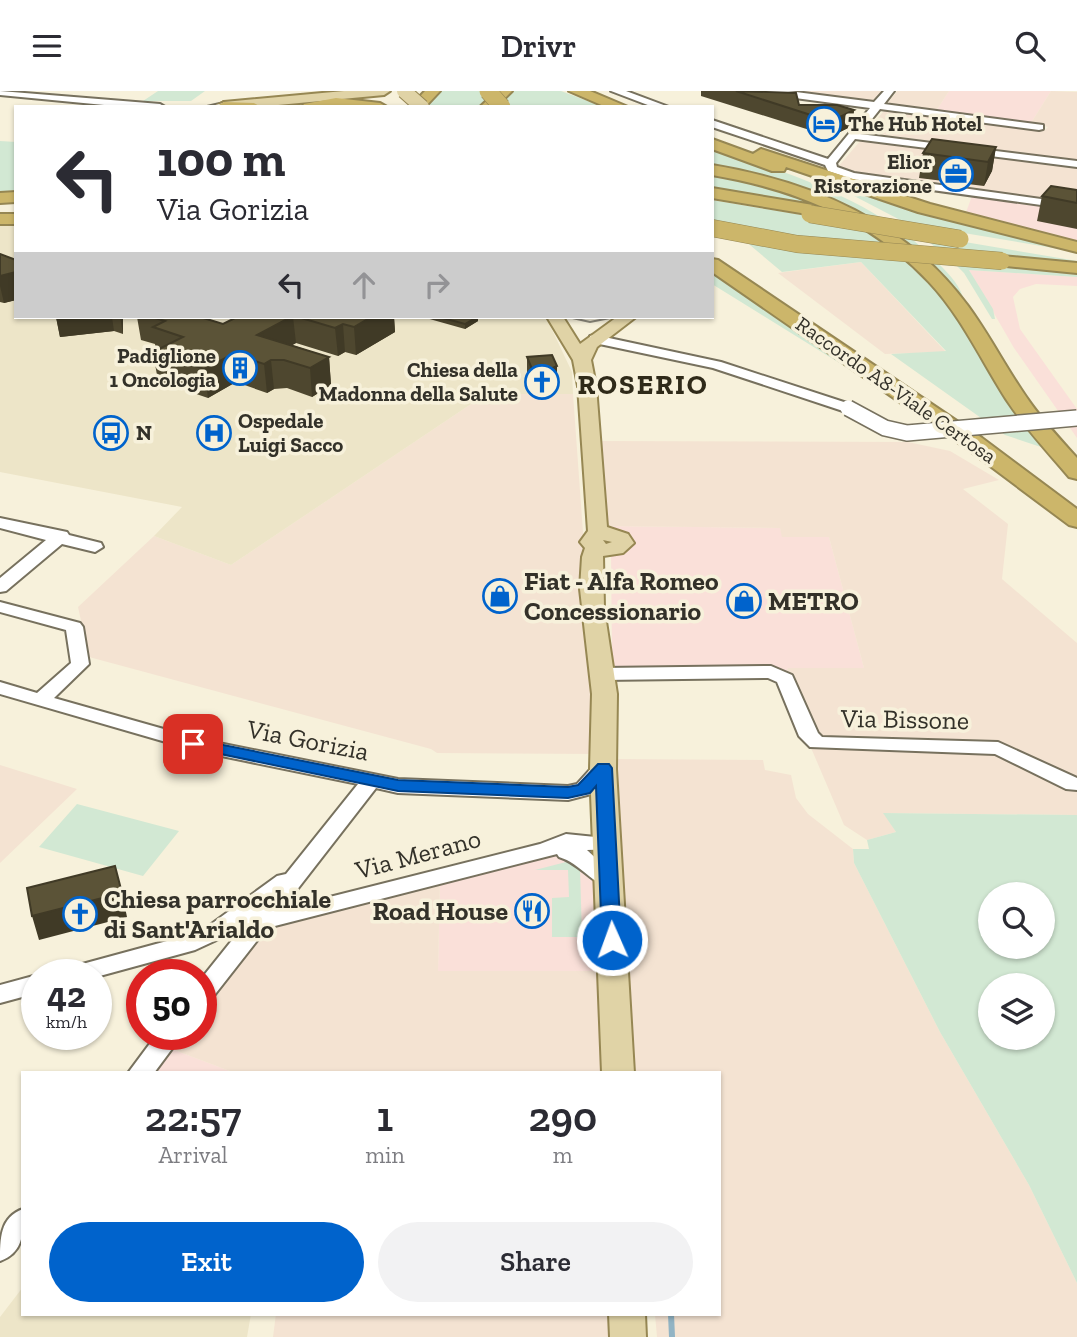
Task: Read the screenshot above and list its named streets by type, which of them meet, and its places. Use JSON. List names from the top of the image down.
{
  "streets": {
    "highway": ["Raccordo A8-Viale Certosa"],
    "street": ["Via Bissone", "Via Gorizia", "Via Merano"]
  },
  "districts": ["ROSERIO"],
  "places": {
    "hotel": ["The Hub Hotel"],
    "office": ["Elior Ristorazione"],
    "building": ["Padiglione 1 Oncologia"],
    "church": ["Chiesa della Madonna della Salute", "Chiesa parrocchiale di Sant'Arialdo"],
    "bus stop": ["N"],
    "hospital": ["Ospedale Luigi Sacco"],
    "shop": ["Fiat - Alfa Romeo Concessionario", "METRO"],
    "restaurant": ["Road House"]
  },
  "page": {
    "header": "Drivr",
    "turn": ["100 m", "Via Gorizia"],
    "speed": "42 km/h",
    "limit": "50",
    "eta": [
      "22:57",
      "Arrival",
      "1",
      "min",
      "290",
      "m"
    ],
    "buttons": ["Exit", "Share"]
  }
}
